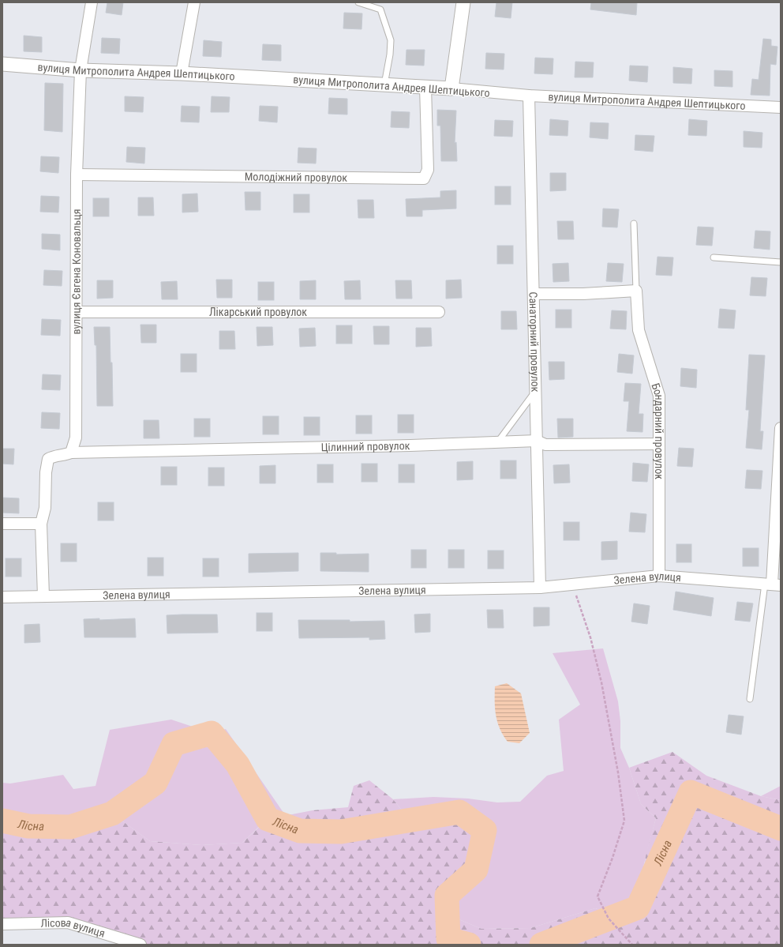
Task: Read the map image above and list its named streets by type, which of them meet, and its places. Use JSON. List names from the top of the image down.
{
  "streets": {
    "street": [
      "вулиця Митрополита Андрея Шептицького",
      "Молодіжний провулок",
      "вулиця Євгена Коновальця",
      "Лікарський провулок",
      "Санаторний провулок",
      "Бондарний провулок",
      "Цілинний провулок",
      "Зелена вулиця",
      "Лісова вулиця"
    ]
  },
  "crossings": [
    ["вулиця Митрополита Андрея Шептицького", "Молодіжний провулок"],
    ["вулиця Митрополита Андрея Шептицького", "вулиця Євгена Коновальця"],
    ["вулиця Митрополита Андрея Шептицького", "Санаторний провулок"],
    ["Молодіжний провулок", "вулиця Євгена Коновальця"],
    ["вулиця Євгена Коновальця", "Лікарський провулок"],
    ["вулиця Євгена Коновальця", "Цілинний провулок"],
    ["Санаторний провулок", "Цілинний провулок"],
    ["Санаторний провулок", "Зелена вулиця"],
    ["Бондарний провулок", "Цілинний провулок"],
    ["Бондарний провулок", "Зелена вулиця"]
  ],
  "water": ["Лісна"]
}
